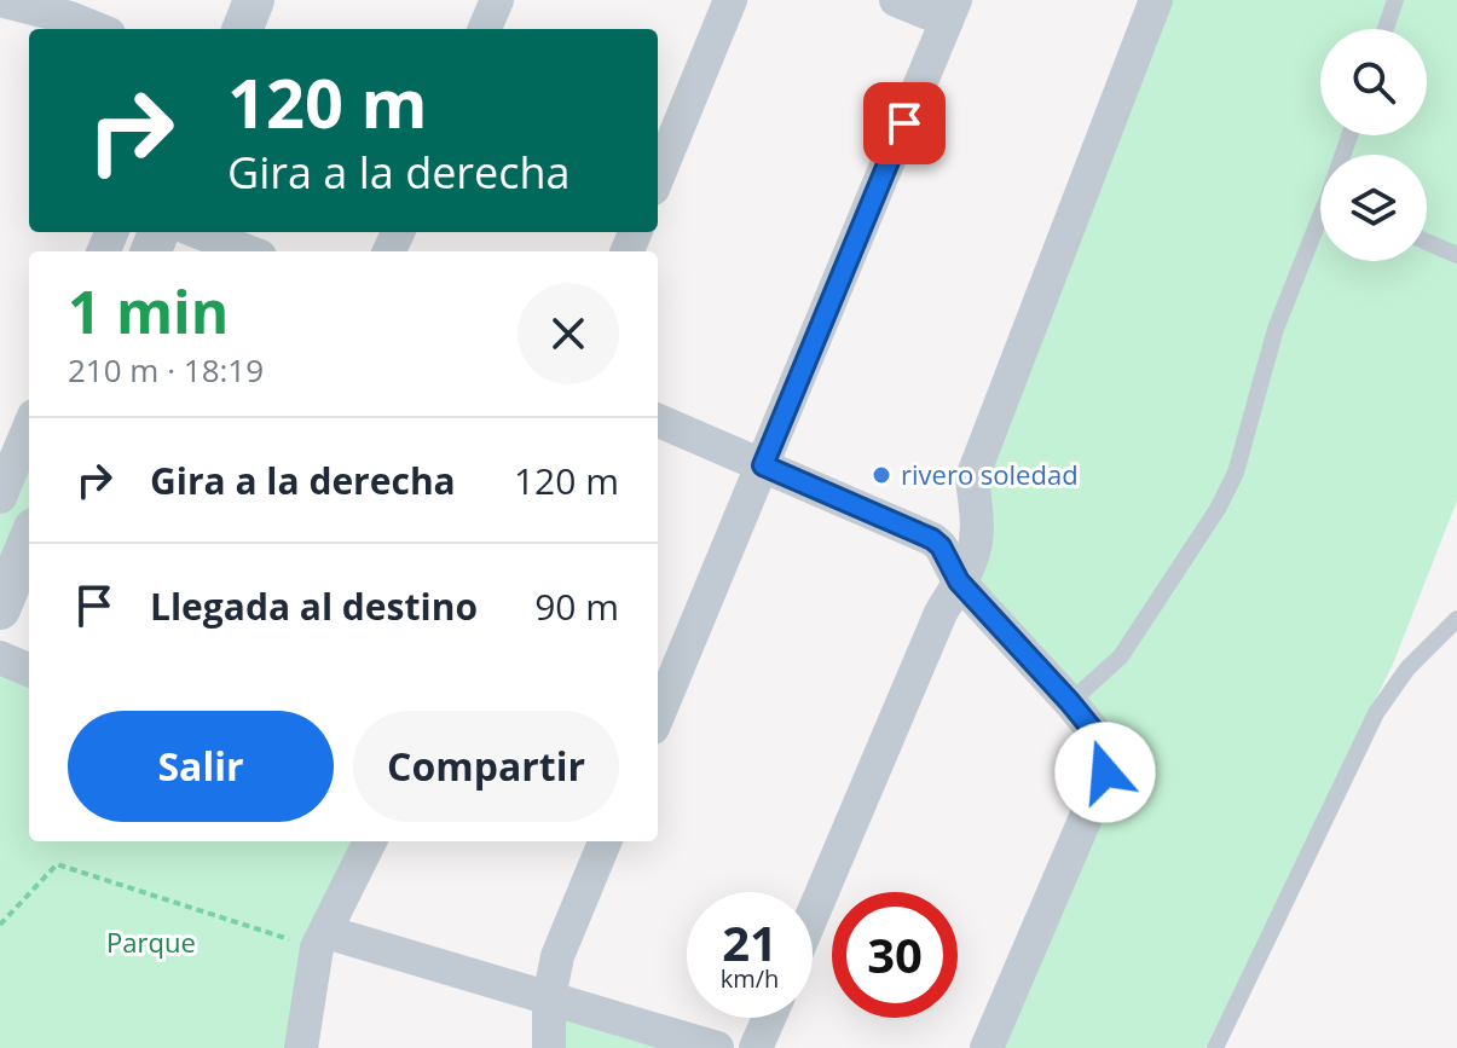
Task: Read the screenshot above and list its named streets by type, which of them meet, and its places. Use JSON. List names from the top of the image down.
{
  "parks": ["Parque"],
  "places": ["rivero soledad"],
  "page": {
    "turn": ["120 m", "Gira a la derecha"],
    "heading": ["1 min", "210 m · 18:19"],
    "list": [
      {
        "name": "Gira a la derecha",
        "value": "120 m"
      },
      {
        "name": "Llegada al destino",
        "value": "90 m"
      }
    ],
    "buttons": ["Salir", "Compartir"],
    "speed": "21 km/h",
    "limit": "30"
  }
}
